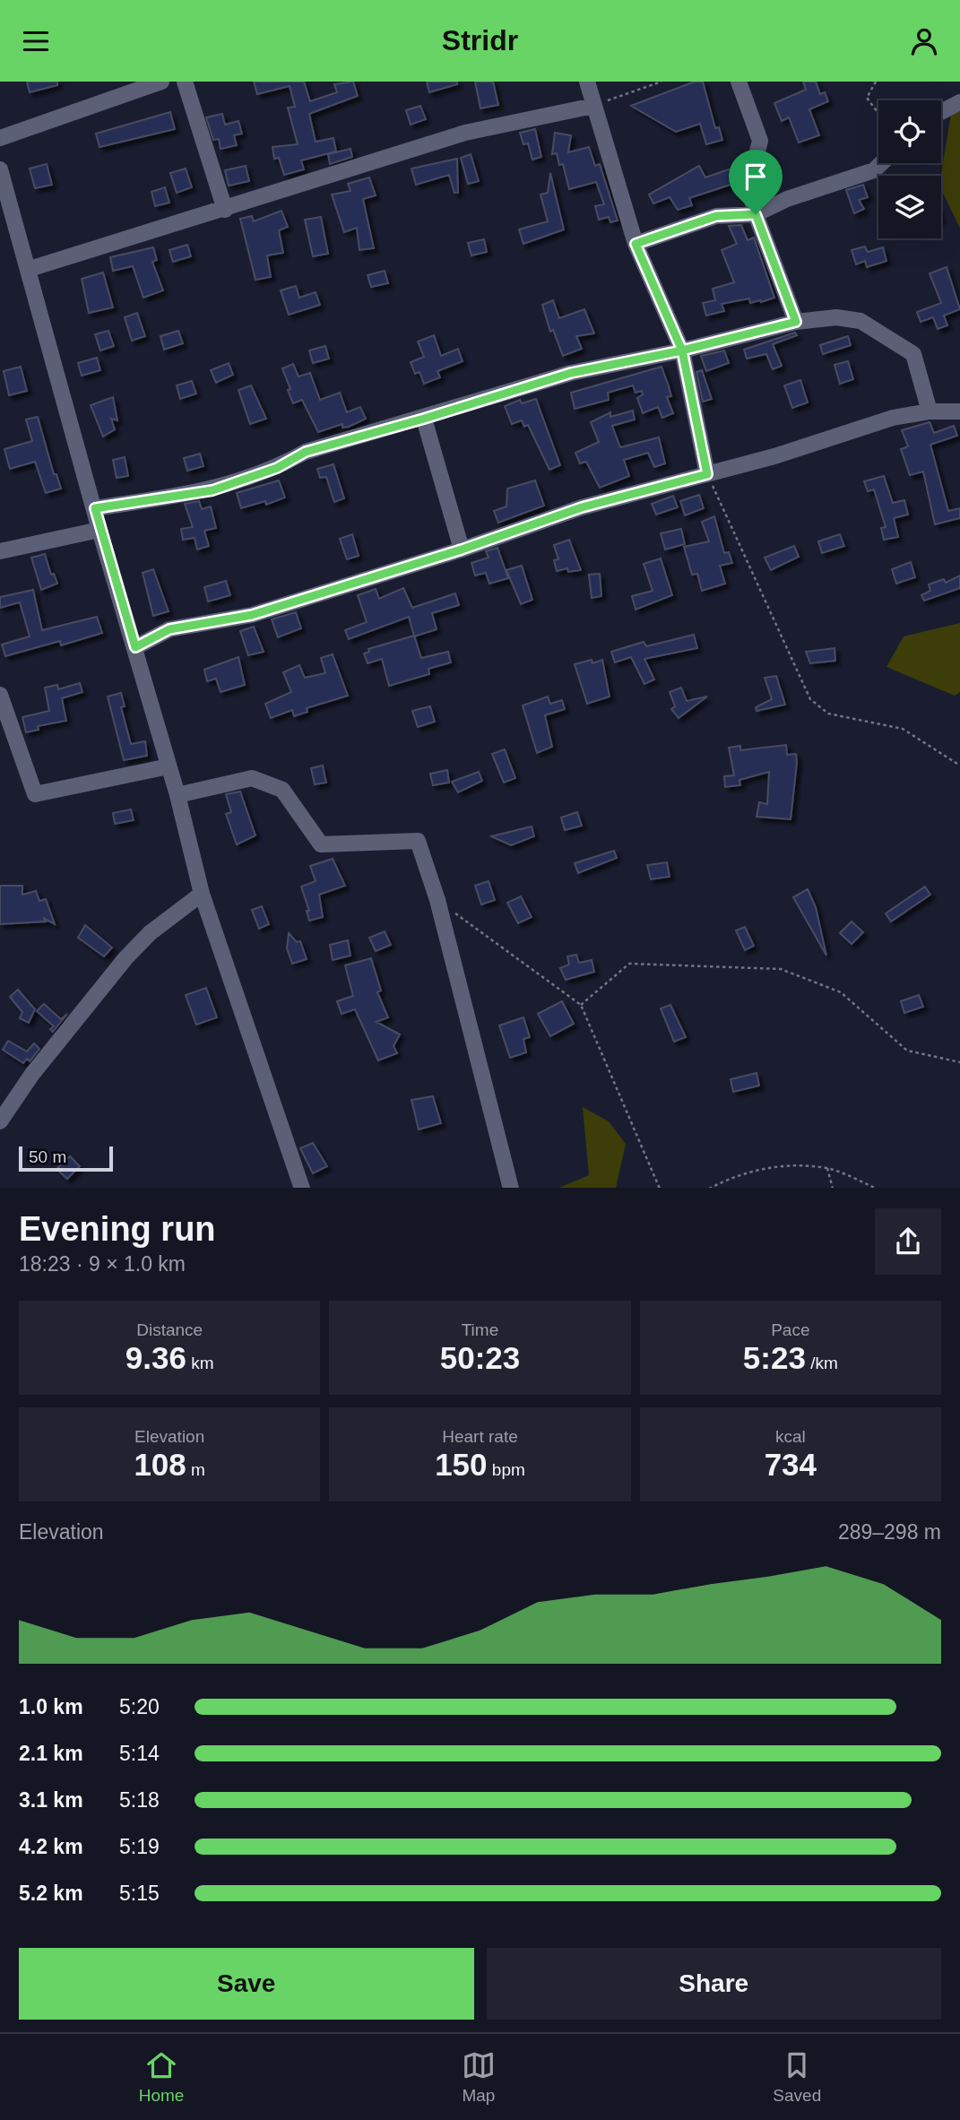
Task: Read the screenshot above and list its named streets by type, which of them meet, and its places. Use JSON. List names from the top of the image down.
{
  "scale_bar": "50 m",
  "page": {
    "header": "Stridr",
    "scale": "50 m",
    "heading": ["Evening run", "18:23 · 9 × 1.0 km"],
    "stats": [
      ["Distance", "9.36 km"],
      ["Time", "50:23"],
      ["Pace", "5:23 /km"],
      ["Elevation", "108 m"],
      ["Heart rate", "150 bpm"],
      ["kcal", "734"]
    ],
    "chart": ["Elevation", "289–298 m"],
    "list": [
      {
        "name": "1.0 km",
        "note": "5:20"
      },
      {
        "name": "2.1 km",
        "note": "5:14"
      },
      {
        "name": "3.1 km",
        "note": "5:18"
      },
      {
        "name": "4.2 km",
        "note": "5:19"
      },
      {
        "name": "5.2 km",
        "note": "5:15"
      }
    ],
    "buttons": ["Save", "Share"],
    "tabs": ["Home", "Map", "Saved"]
  }
}
